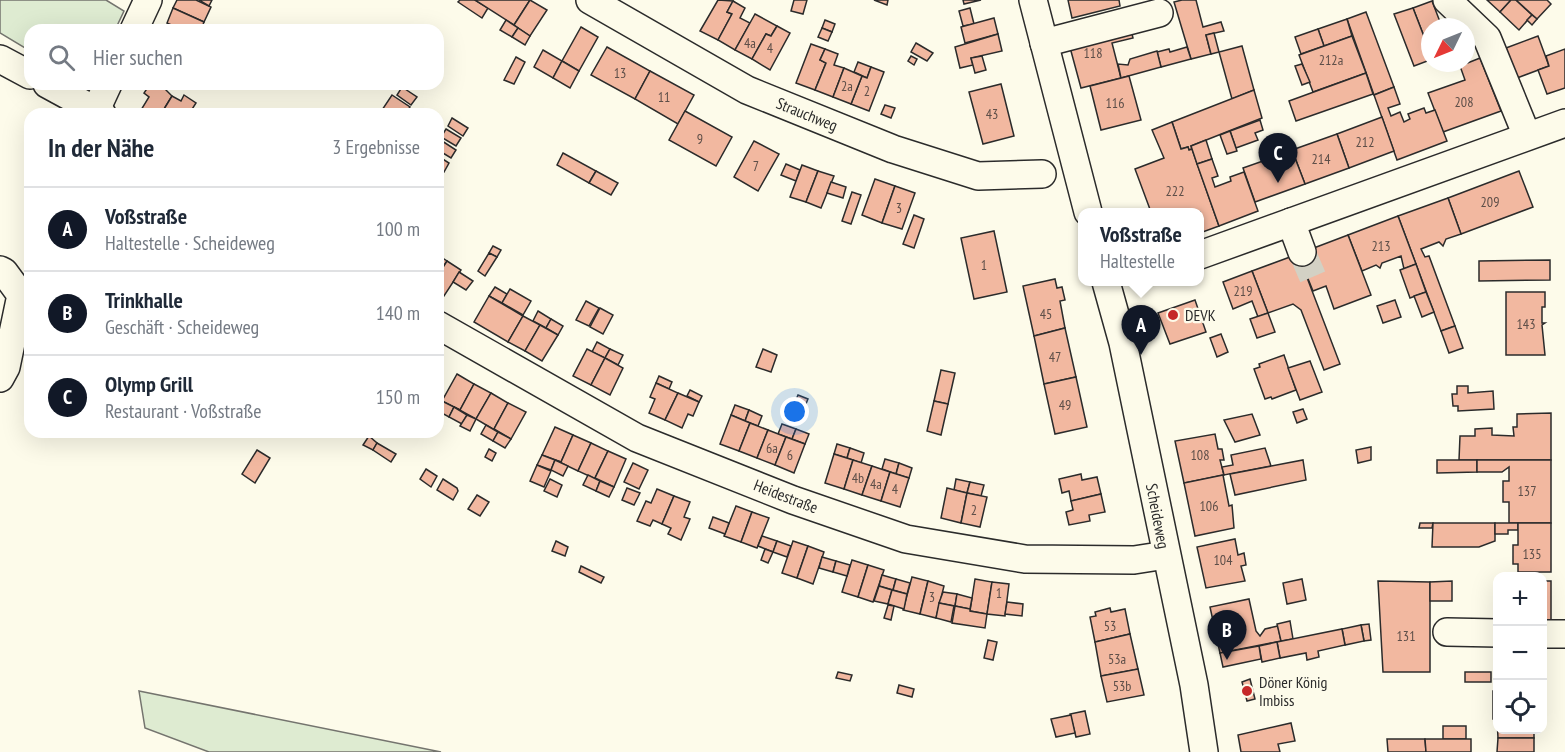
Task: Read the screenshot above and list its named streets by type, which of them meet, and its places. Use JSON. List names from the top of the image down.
{
  "streets": {
    "street": ["Strauchweg", "Heidestraße", "Scheideweg"]
  },
  "crossings": [
    ["Heidestraße", "Scheideweg"]
  ],
  "places": ["DEVK", "Döner König Imbiss"],
  "house_numbers": [
    "4a",
    "4",
    "118",
    "212a",
    "13",
    "2a",
    "2",
    "11",
    "208",
    "116",
    "43",
    "9",
    "212",
    "214",
    "7",
    "222",
    "209",
    "3",
    "213",
    "1",
    "219",
    "45",
    "143",
    "47",
    "49",
    "6a",
    "6",
    "108",
    "4b",
    "4a",
    "4",
    "137",
    "106",
    "2",
    "135",
    "104",
    "1",
    "3",
    "53",
    "131",
    "53a",
    "53b"
  ],
  "north": "bottom left",
  "page": {
    "search": "Hier suchen",
    "heading": ["In der Nähe", "3 Ergebnisse"],
    "pins": ["C", "A", "B"],
    "list": [
      {
        "mark": "A",
        "name": "Voßstraße",
        "note": "Haltestelle · Scheideweg",
        "value": "100 m"
      },
      {
        "mark": "B",
        "name": "Trinkhalle",
        "note": "Geschäft · Scheideweg",
        "value": "140 m"
      },
      {
        "mark": "C",
        "name": "Olymp Grill",
        "note": "Restaurant · Voßstraße",
        "value": "150 m"
      }
    ],
    "popup": ["Voßstraße", "Haltestelle"],
    "map_buttons": ["+", "−"]
  }
}
